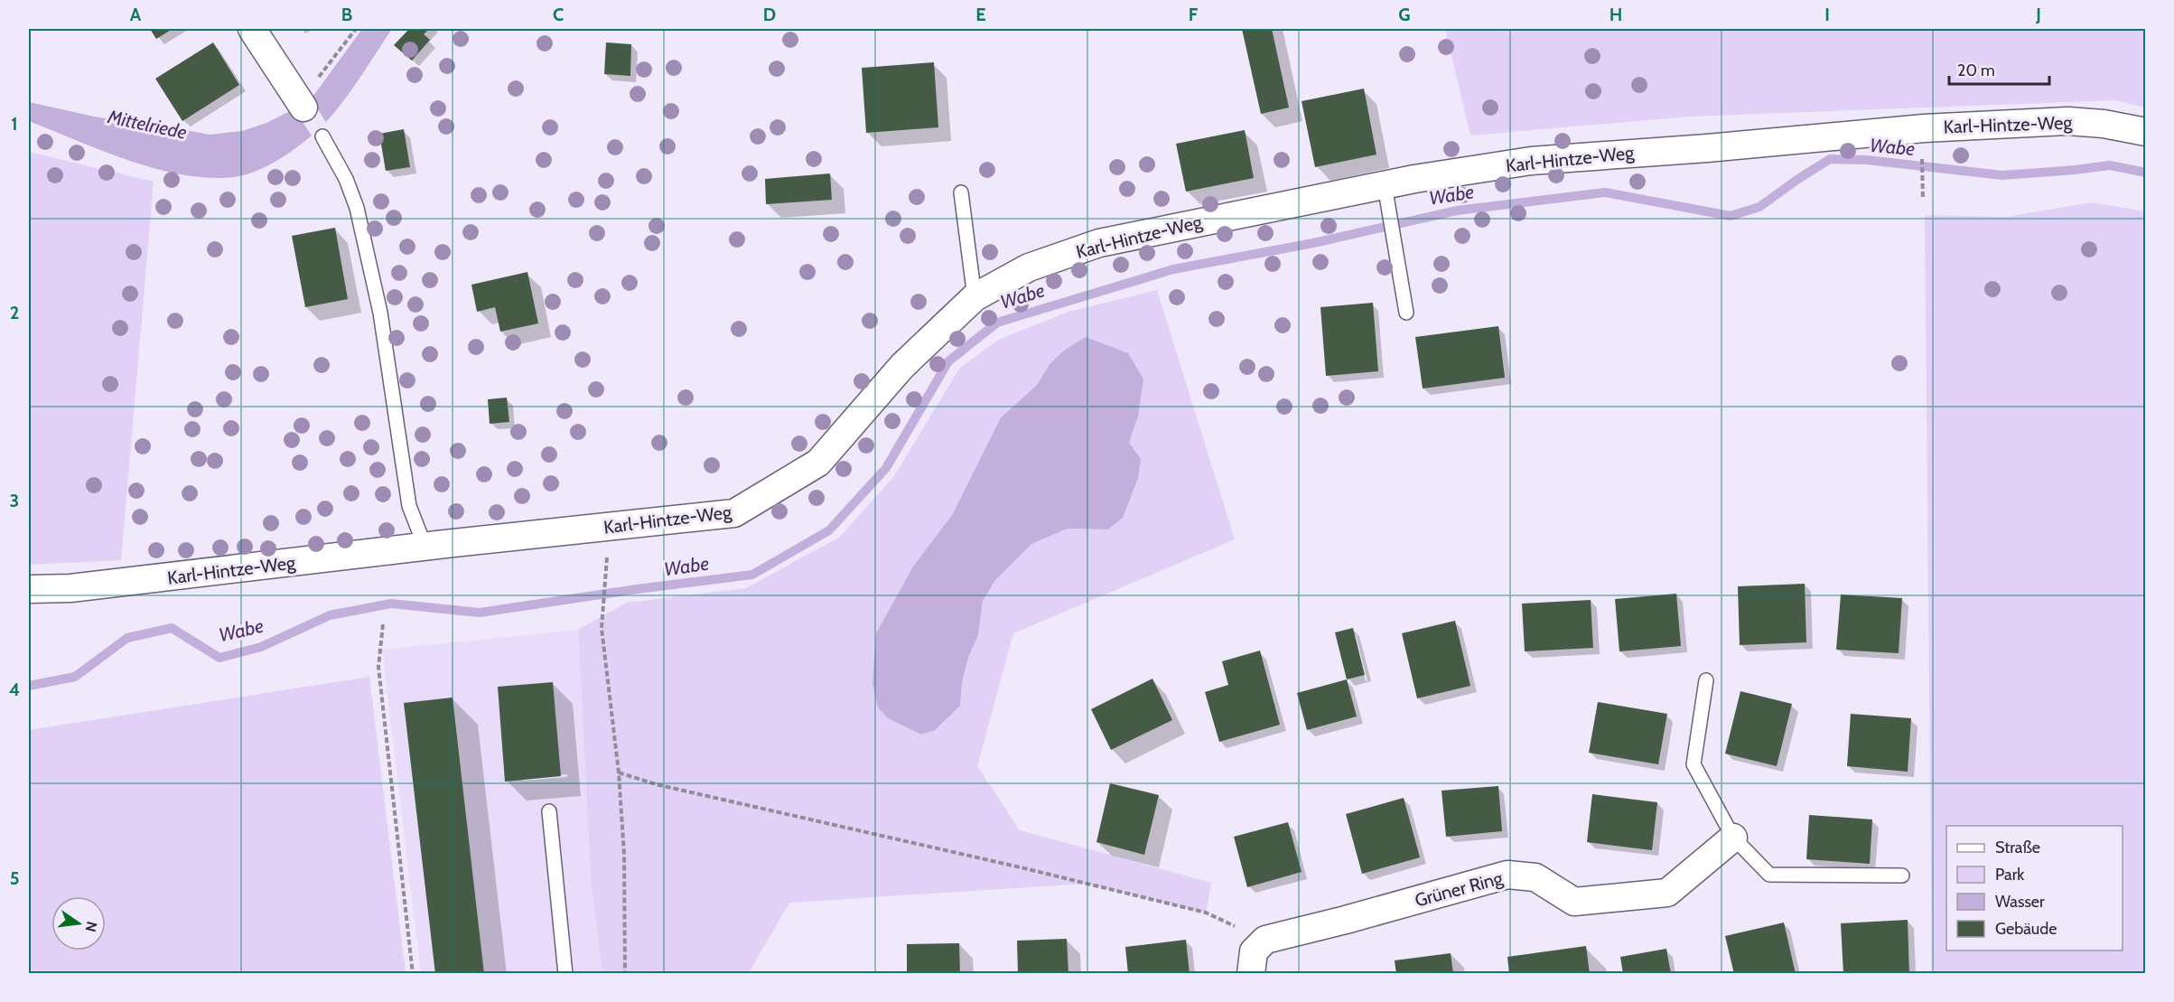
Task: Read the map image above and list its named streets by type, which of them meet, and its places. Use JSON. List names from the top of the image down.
{
  "streets": {
    "street": ["Karl-Hintze-Weg", "Grüner Ring"]
  },
  "water": ["Mittelriede", "Wabe"],
  "legend": [
    "Straße",
    "Park",
    "Wasser",
    "Gebäude"
  ],
  "scale_bar": "20 m",
  "north": "right",
  "grid": {
    "columns": [
      "A",
      "B",
      "C",
      "D",
      "E",
      "F",
      "G",
      "H",
      "I",
      "J"
    ],
    "rows": [
      "1",
      "2",
      "3",
      "4",
      "5"
    ]
  }
}
